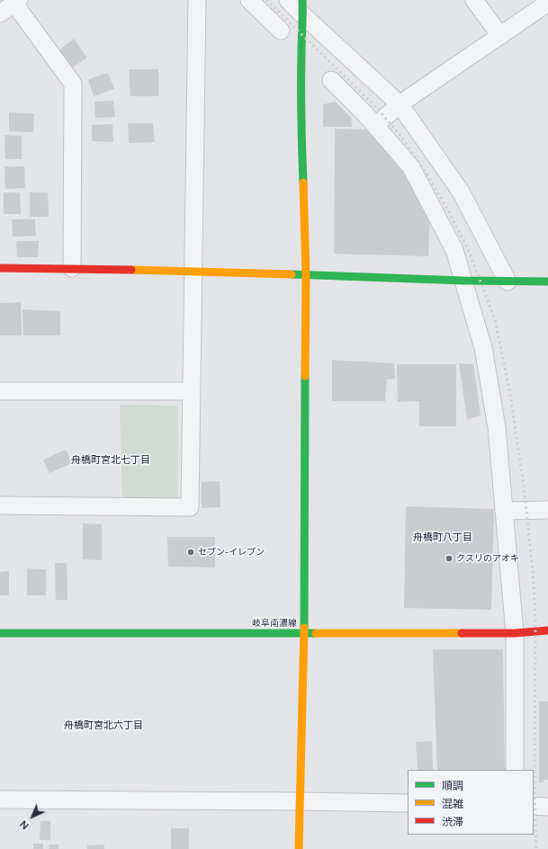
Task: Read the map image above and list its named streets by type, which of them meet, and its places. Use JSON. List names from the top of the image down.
{
  "streets": {
    "street": ["岐阜南濃線"]
  },
  "districts": ["舟橋町宮北七丁目", "舟橋町八丁目", "舟橋町宮北六丁目"],
  "places": ["セブン-イレブン", "クスリのアオキ"],
  "legend": ["順調", "混雑", "渋滞"],
  "north": "bottom left"
}
